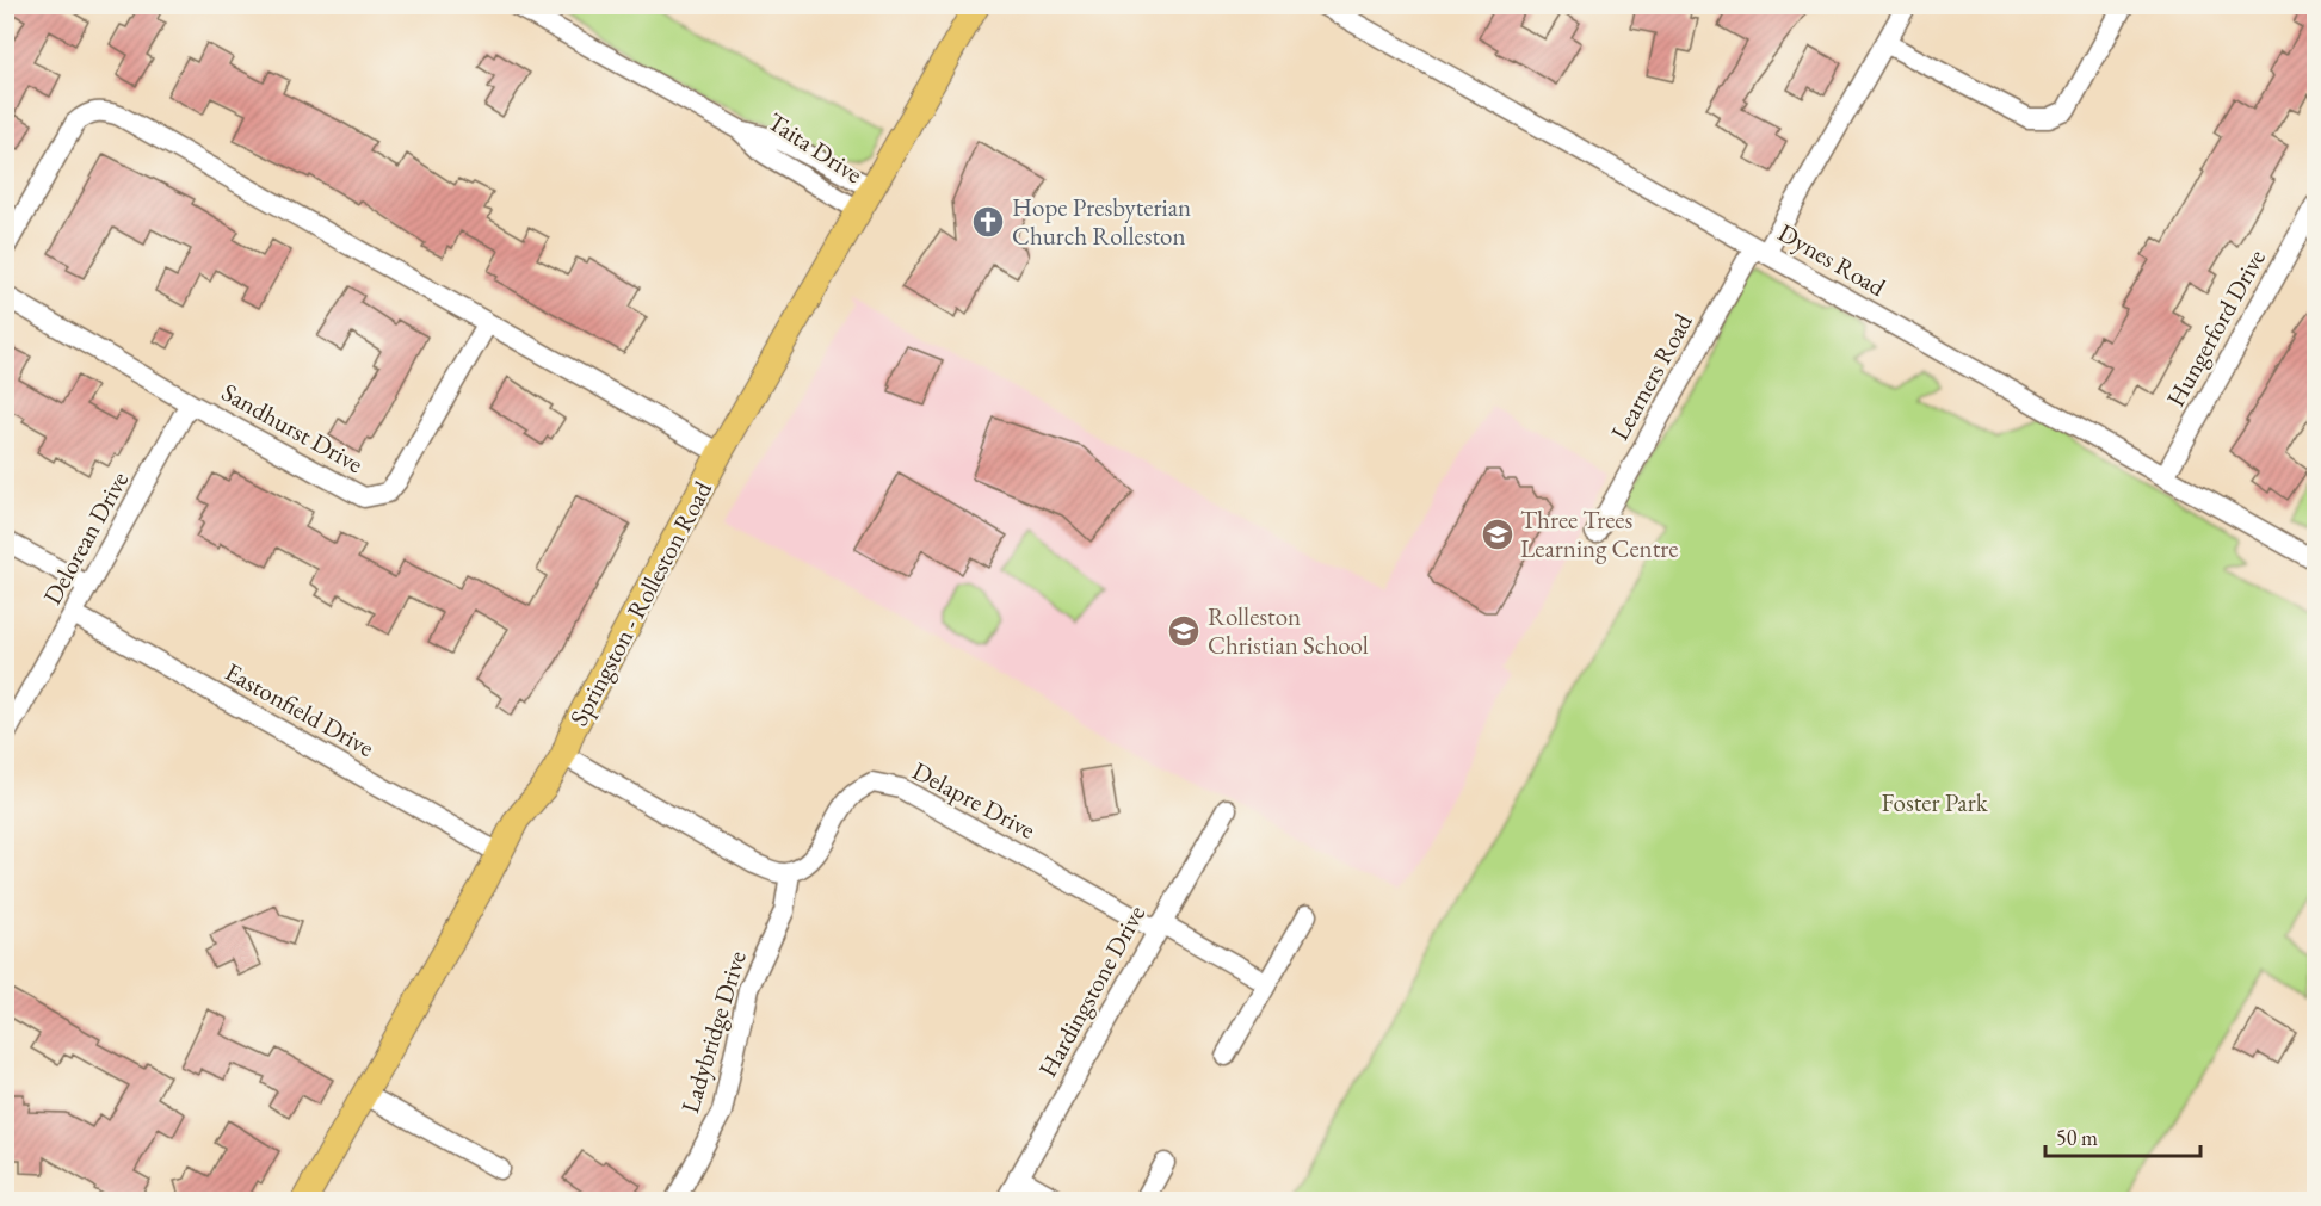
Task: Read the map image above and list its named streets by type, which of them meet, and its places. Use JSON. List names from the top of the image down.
{
  "streets": {
    "main road": ["Springston - Rolleston Road"],
    "street": [
      "Taita Drive",
      "Dynes Road",
      "Hungerford Drive",
      "Learners Road",
      "Sandhurst Drive",
      "Delorean Drive",
      "Eastonfield Drive",
      "Delapre Drive",
      "Hardingstone Drive",
      "Ladybridge Drive"
    ]
  },
  "crossings": [
    ["Taita Drive", "Springston - Rolleston Road"],
    ["Dynes Road", "Hungerford Drive"],
    ["Dynes Road", "Learners Road"],
    ["Sandhurst Drive", "Delorean Drive"],
    ["Delorean Drive", "Eastonfield Drive"],
    ["Springston - Rolleston Road", "Eastonfield Drive"],
    ["Delapre Drive", "Hardingstone Drive"],
    ["Delapre Drive", "Ladybridge Drive"]
  ],
  "parks": ["Foster Park"],
  "places": {
    "church": ["Hope Presbyterian Church Rolleston"],
    "school or university": ["Three Trees Learning Centre", "Rolleston Christian School"]
  },
  "scale_bar": "50 m"
}
